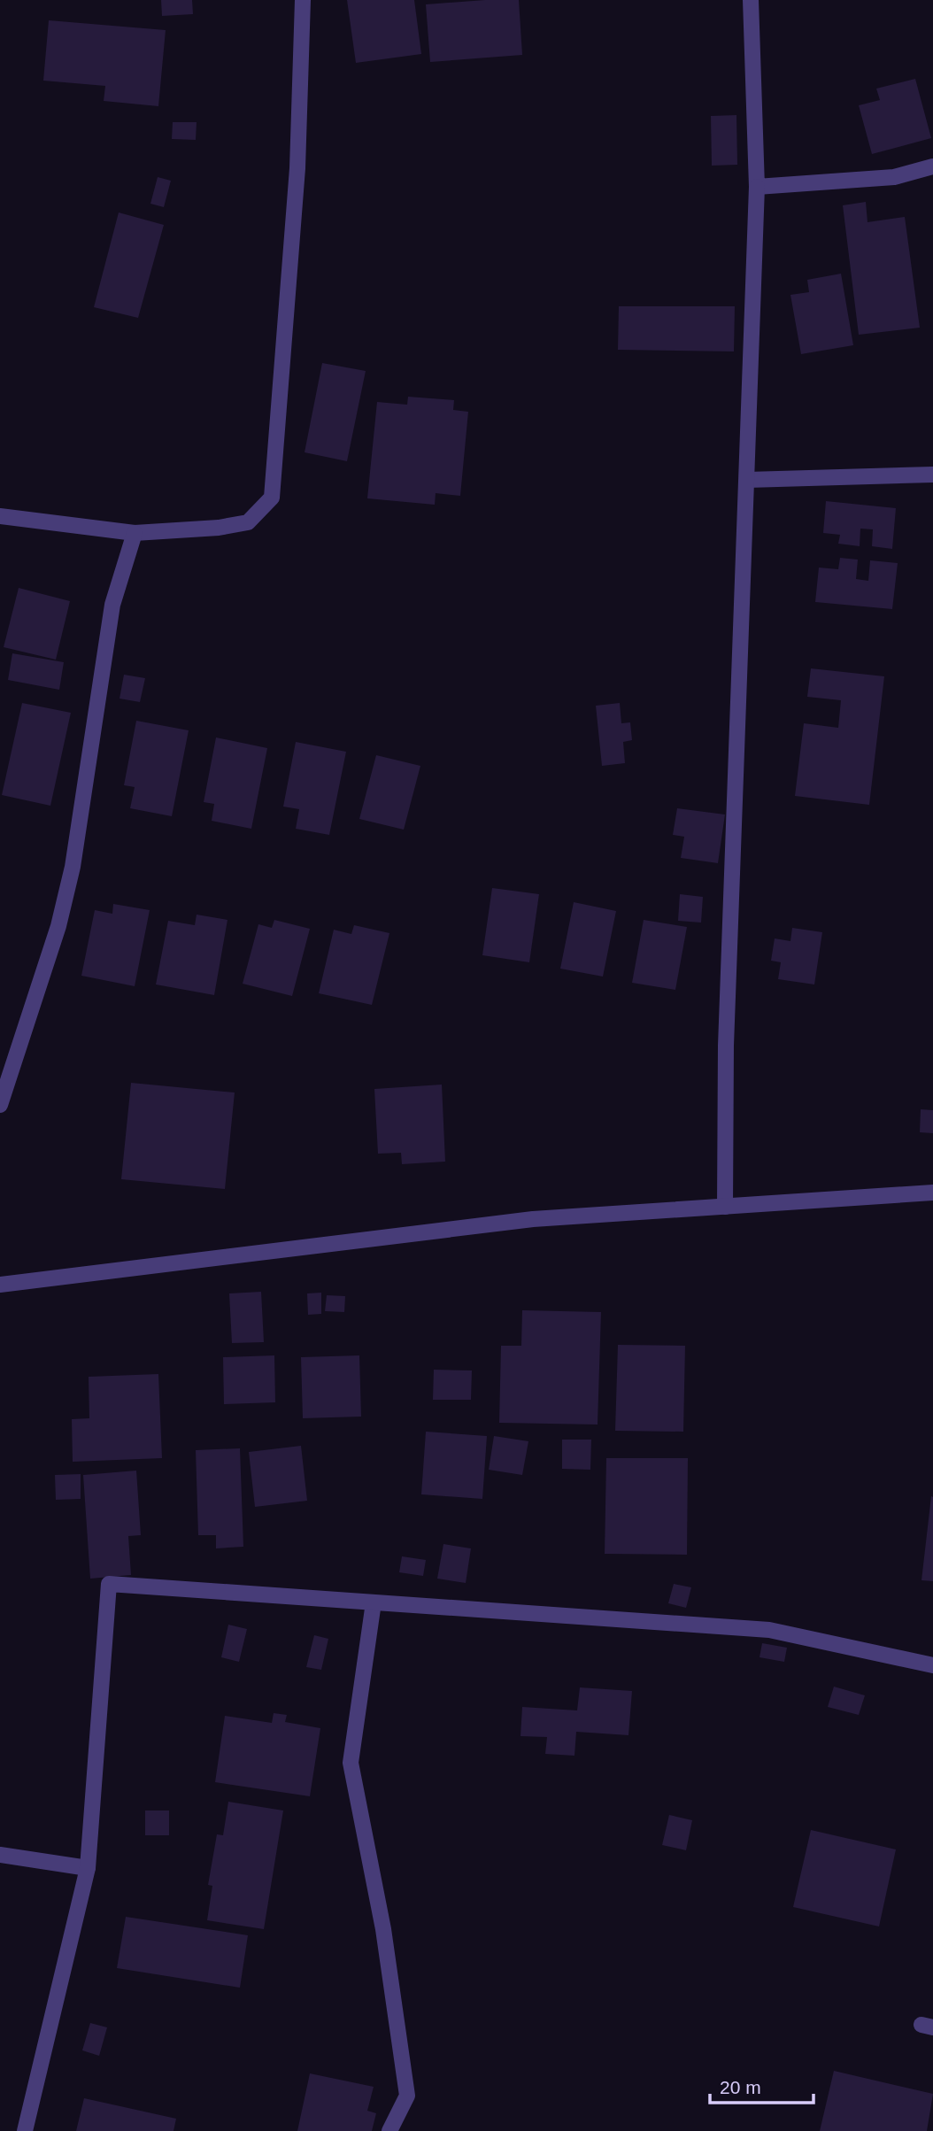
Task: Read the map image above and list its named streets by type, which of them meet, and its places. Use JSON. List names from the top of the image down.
{
  "scale_bar": "20 m"
}
